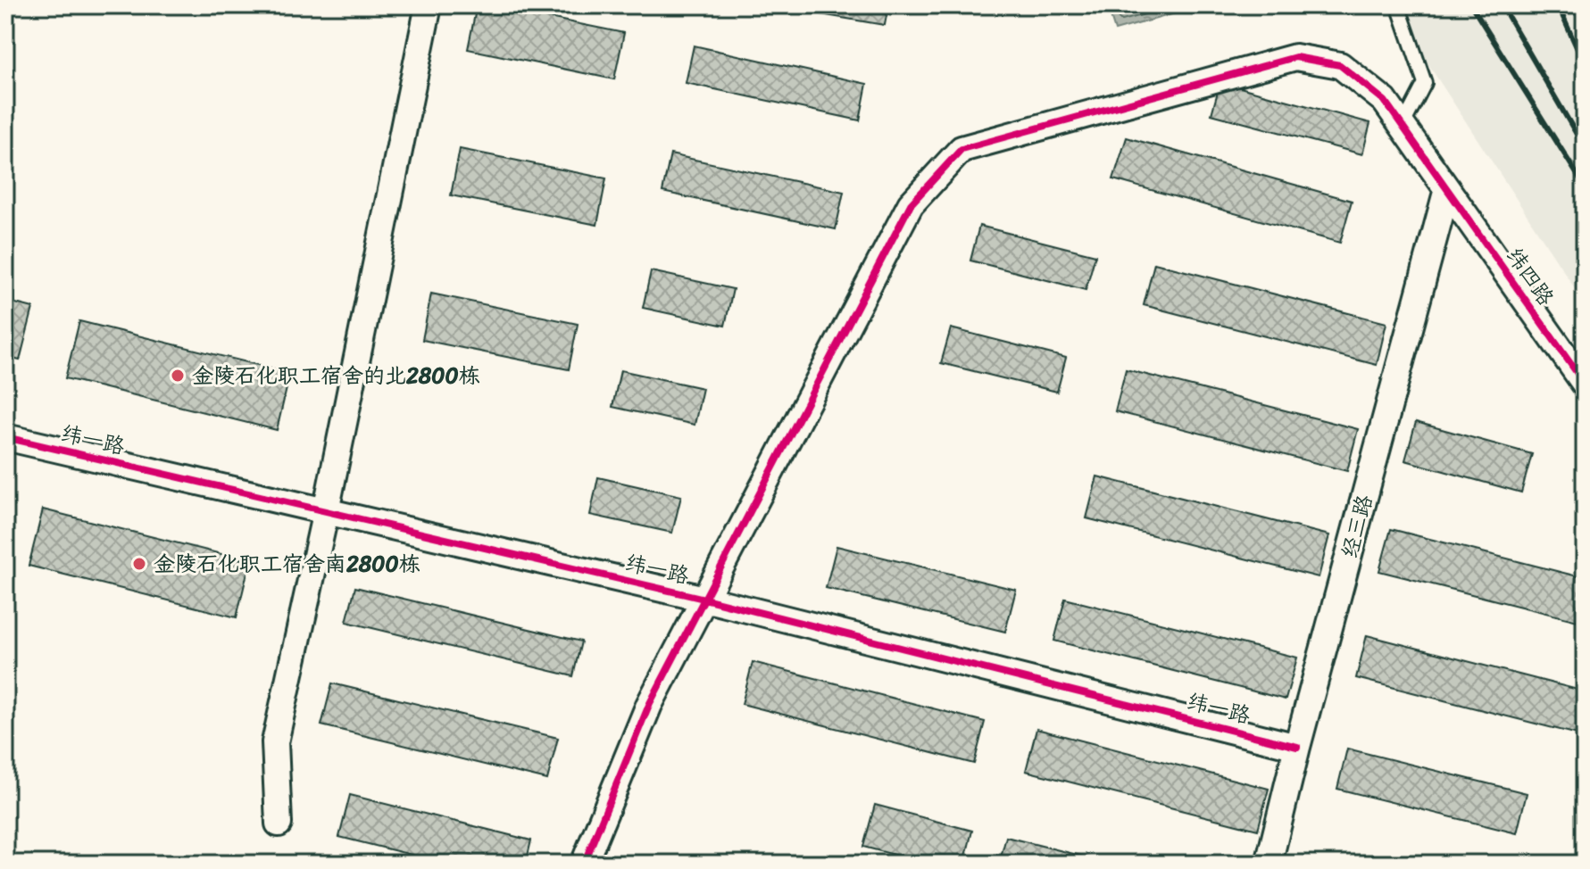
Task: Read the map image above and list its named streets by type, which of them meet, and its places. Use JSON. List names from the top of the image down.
{
  "streets": {
    "street": ["纬四路", "纬一路", "经三路"]
  },
  "crossings": [
    ["纬四路", "纬一路"],
    ["纬四路", "经三路"],
    ["纬一路", "经三路"]
  ],
  "places": ["金陵石化职工宿舍的北2800栋", "金陵石化职工宿舍南2800栋"]
}
